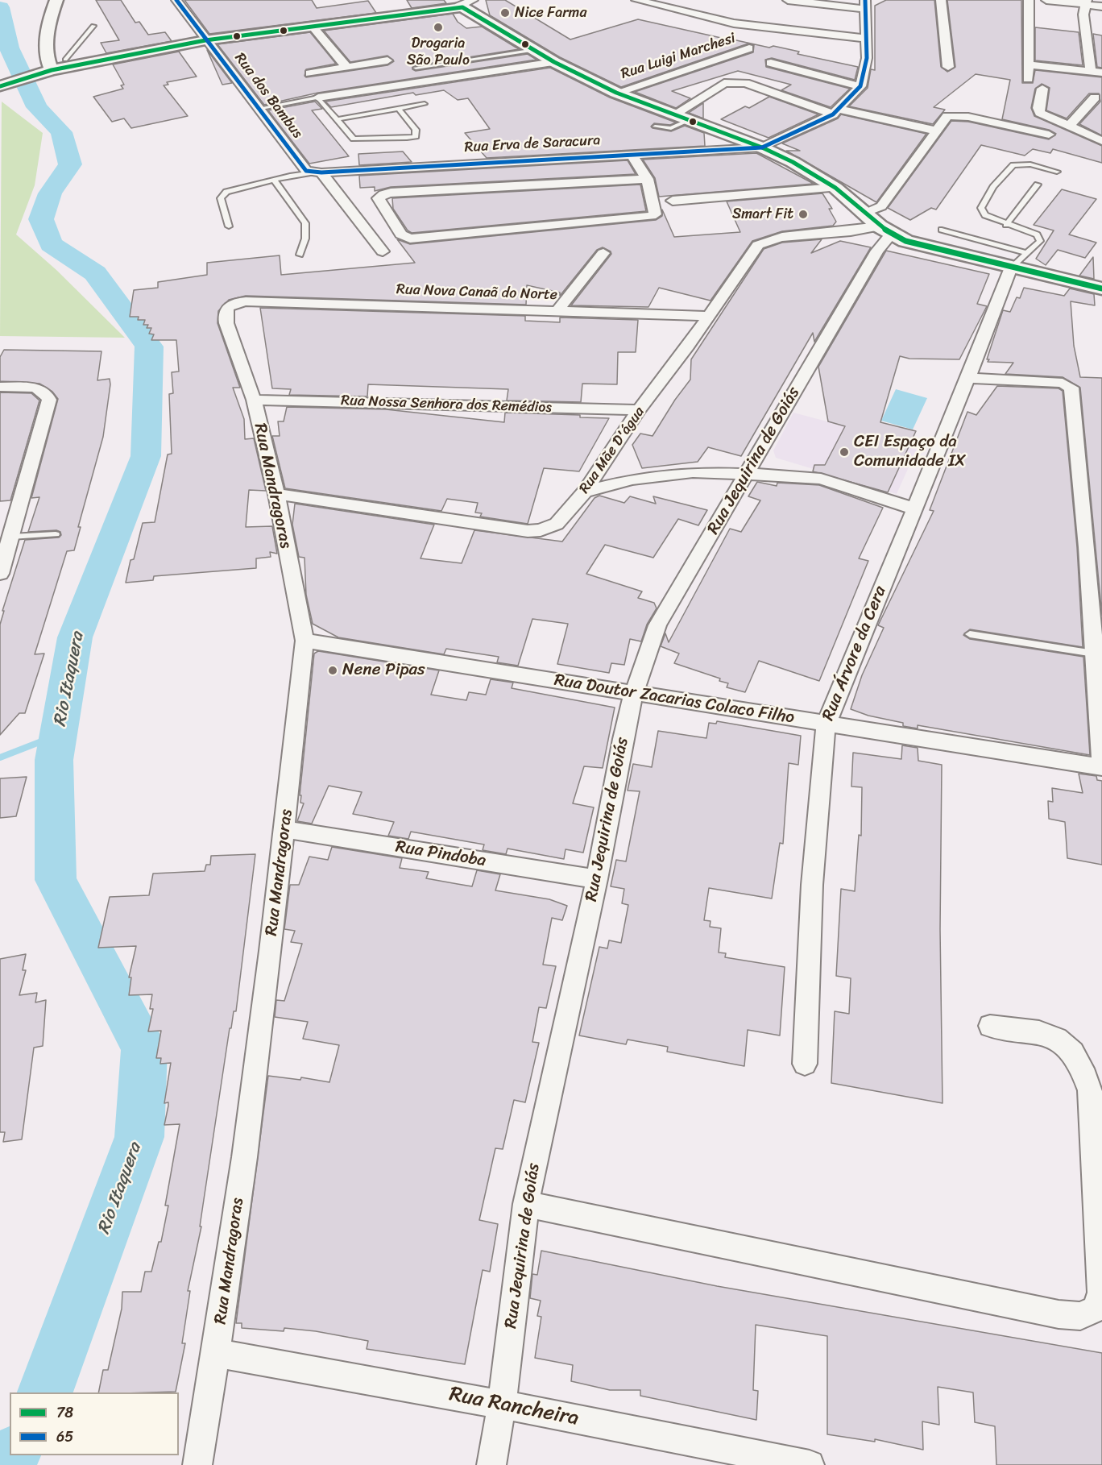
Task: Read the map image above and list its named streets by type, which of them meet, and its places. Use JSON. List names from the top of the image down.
{
  "streets": {
    "street": [
      "Rua Luigi Marchesi",
      "Rua dos Bambus",
      "Rua Erva de Saracura",
      "Rua Nova Canaã do Norte",
      "Rua Nossa Senhora dos Remédios",
      "Rua Mãe D'água",
      "Rua Jequirina de Goiás",
      "Rua Mandragoras",
      "Rua Árvore da Cera",
      "Rua Doutor Zacarias Colaco Filho",
      "Rua Pindoba",
      "Rua Rancheira"
    ]
  },
  "crossings": [
    ["Rua dos Bambus", "Rua Erva de Saracura"],
    ["Rua Nova Canaã do Norte", "Rua Mãe D'água"],
    ["Rua Nova Canaã do Norte", "Rua Mandragoras"],
    ["Rua Nossa Senhora dos Remédios", "Rua Mãe D'água"],
    ["Rua Nossa Senhora dos Remédios", "Rua Mandragoras"],
    ["Rua Mãe D'água", "Rua Jequirina de Goiás"],
    ["Rua Mãe D'água", "Rua Mandragoras"],
    ["Rua Jequirina de Goiás", "Rua Doutor Zacarias Colaco Filho"],
    ["Rua Jequirina de Goiás", "Rua Pindoba"],
    ["Rua Jequirina de Goiás", "Rua Rancheira"],
    ["Rua Mandragoras", "Rua Doutor Zacarias Colaco Filho"],
    ["Rua Mandragoras", "Rua Pindoba"],
    ["Rua Mandragoras", "Rua Rancheira"],
    ["Rua Árvore da Cera", "Rua Doutor Zacarias Colaco Filho"]
  ],
  "water": ["Rio Itaquera"],
  "places": [
    "Nice Farma",
    "Drogaria São Paulo",
    "Smart Fit",
    "CEI Espaço da Comunidade IX",
    "Nene Pipas"
  ],
  "lines": ["transit line 65", "transit line 78"],
  "legend": ["78", "65"]
}
